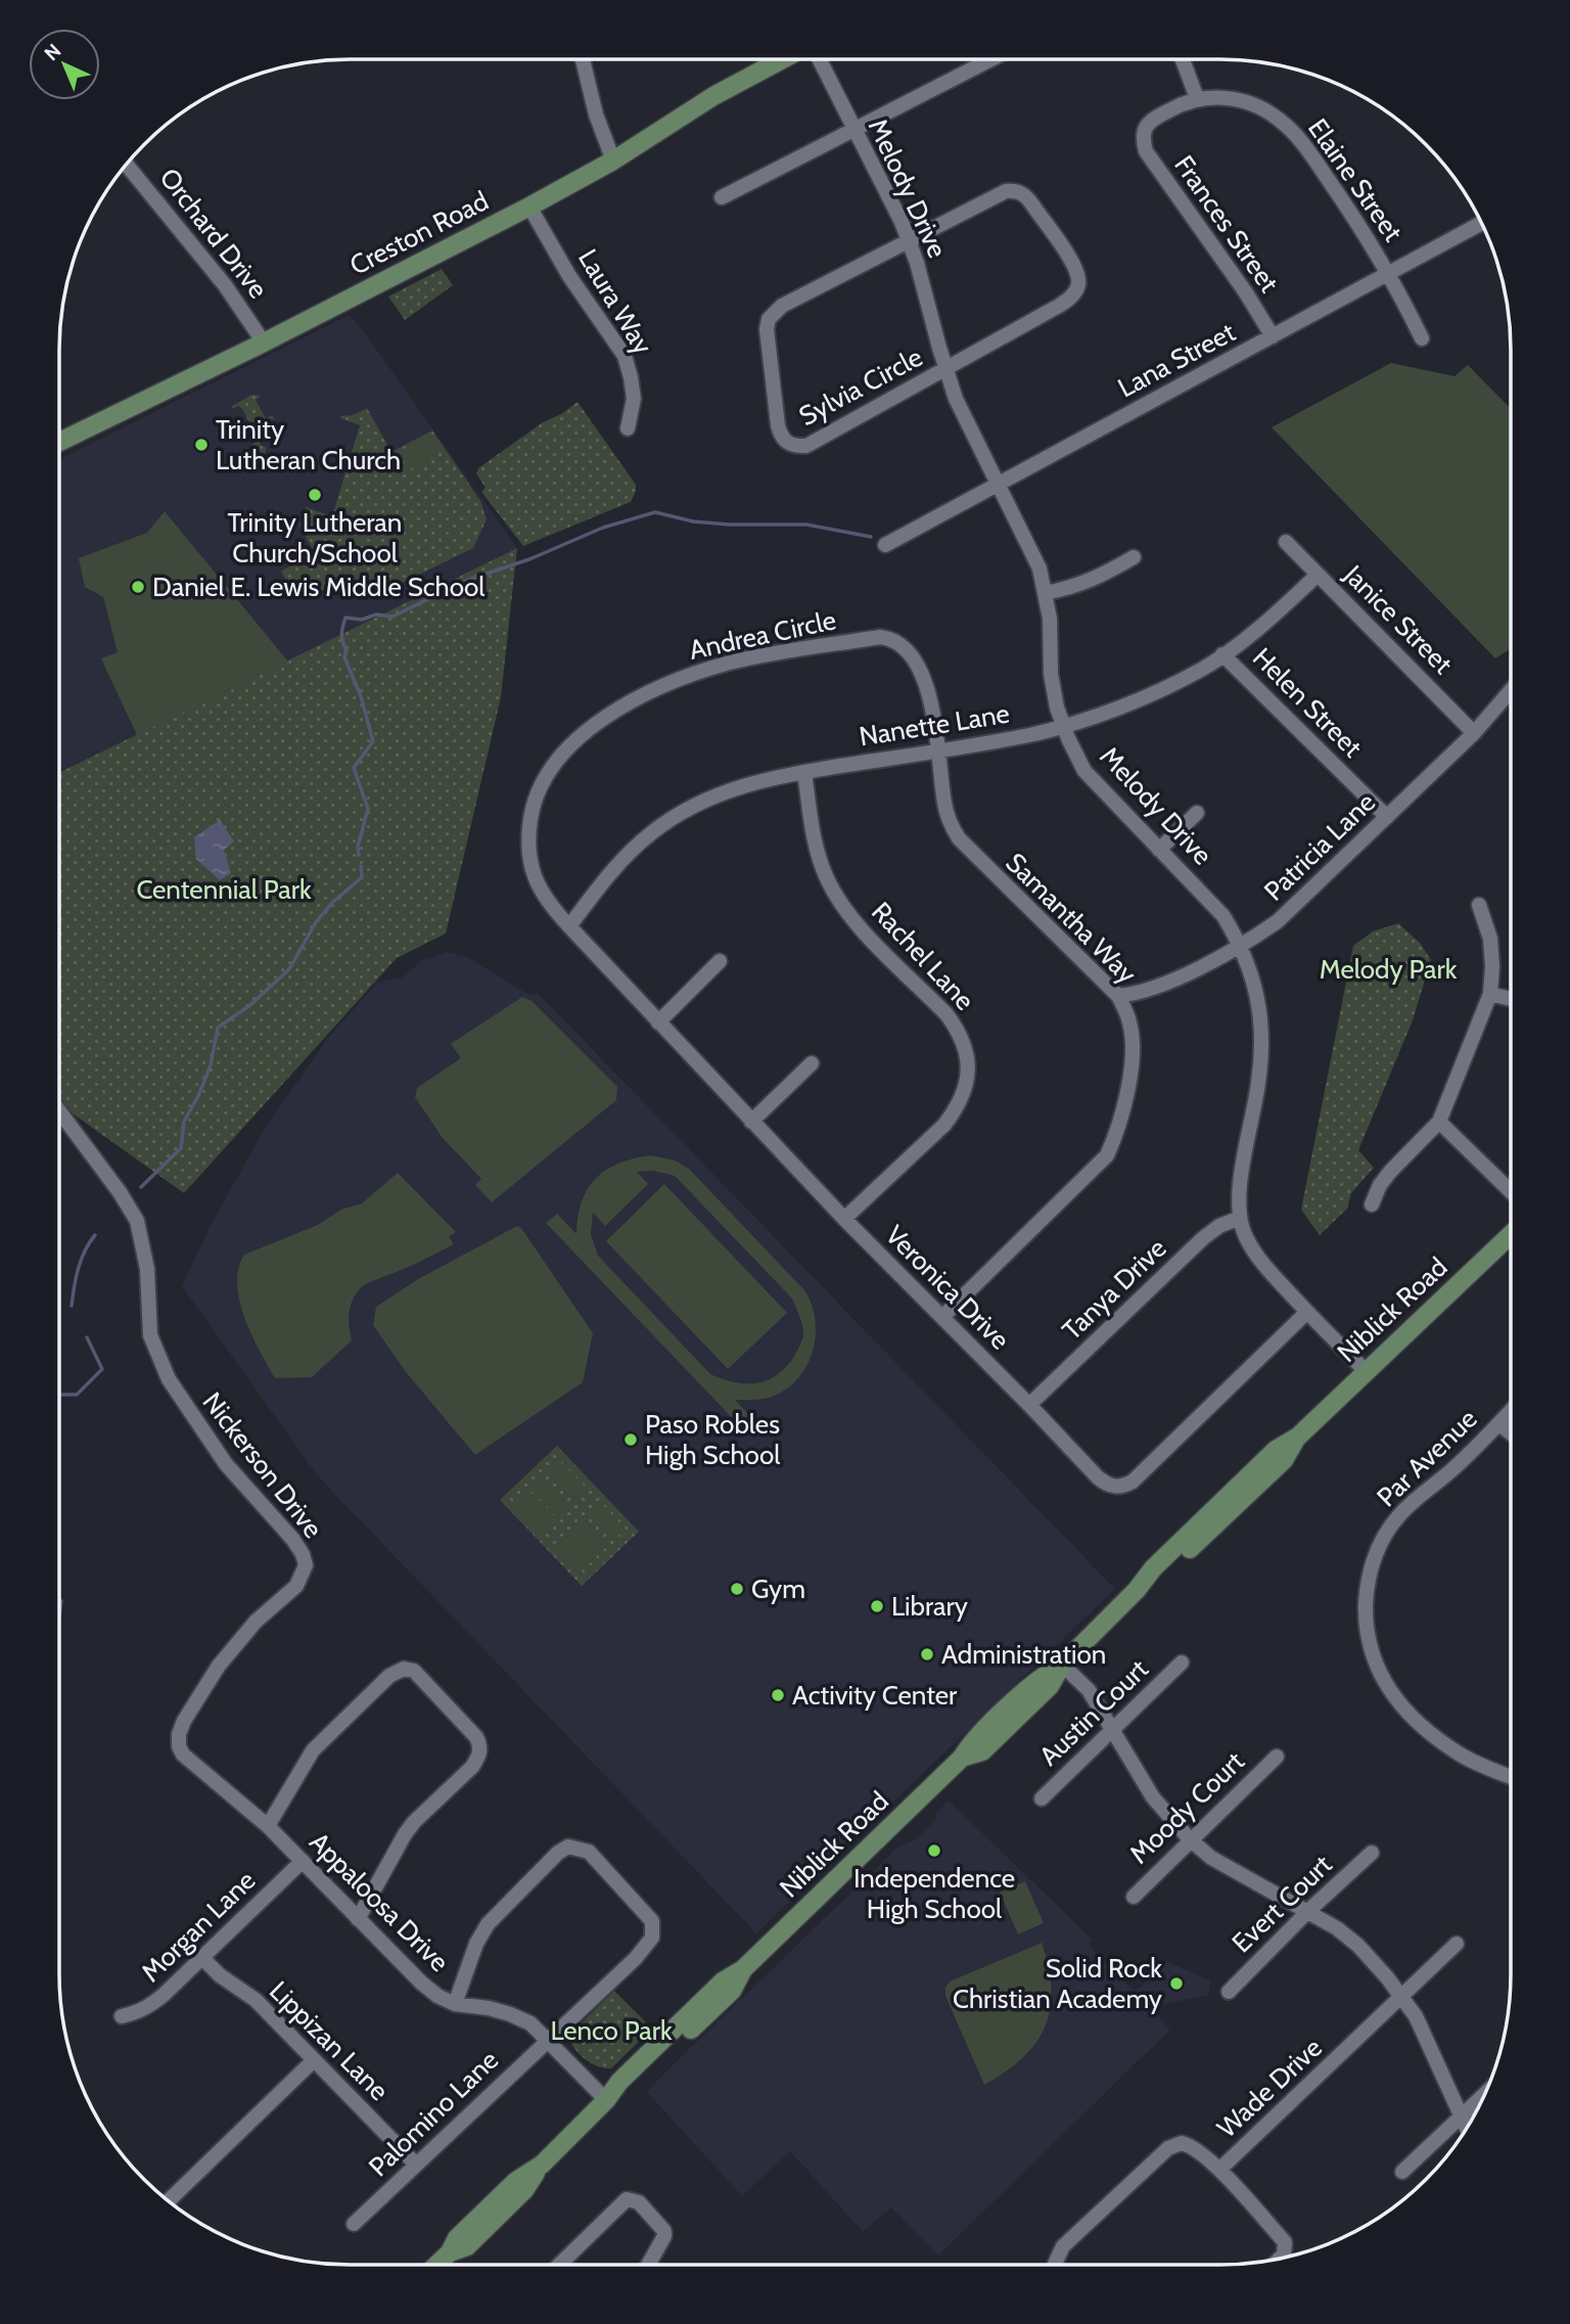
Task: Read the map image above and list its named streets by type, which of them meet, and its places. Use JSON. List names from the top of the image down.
{
  "streets": {
    "main road": ["Creston Road", "Niblick Road"],
    "street": [
      "Elaine Street",
      "Melody Drive",
      "Frances Street",
      "Orchard Drive",
      "Laura Way",
      "Lana Street",
      "Sylvia Circle",
      "Janice Street",
      "Andrea Circle",
      "Helen Street",
      "Nanette Lane",
      "Patricia Lane",
      "Samantha Way",
      "Rachel Lane",
      "Veronica Drive",
      "Tanya Drive",
      "Par Avenue",
      "Nickerson Drive",
      "Austin Court",
      "Moody Court",
      "Appaloosa Drive",
      "Evert Court",
      "Morgan Lane",
      "Lippizan Lane",
      "Wade Drive",
      "Palomino Lane"
    ]
  },
  "crossings": [
    ["Elaine Street", "Frances Street"],
    ["Elaine Street", "Lana Street"],
    ["Melody Drive", "Lana Street"],
    ["Melody Drive", "Sylvia Circle"],
    ["Melody Drive", "Nanette Lane"],
    ["Melody Drive", "Patricia Lane"],
    ["Melody Drive", "Veronica Drive"],
    ["Melody Drive", "Tanya Drive"],
    ["Melody Drive", "Niblick Road"],
    ["Frances Street", "Lana Street"],
    ["Orchard Drive", "Creston Road"],
    ["Creston Road", "Laura Way"],
    ["Janice Street", "Nanette Lane"],
    ["Janice Street", "Patricia Lane"],
    ["Andrea Circle", "Nanette Lane"],
    ["Andrea Circle", "Samantha Way"],
    ["Andrea Circle", "Veronica Drive"],
    ["Helen Street", "Nanette Lane"],
    ["Helen Street", "Patricia Lane"],
    ["Nanette Lane", "Samantha Way"],
    ["Nanette Lane", "Rachel Lane"],
    ["Nanette Lane", "Veronica Drive"],
    ["Patricia Lane", "Samantha Way"],
    ["Samantha Way", "Veronica Drive"],
    ["Rachel Lane", "Veronica Drive"],
    ["Veronica Drive", "Tanya Drive"],
    ["Niblick Road", "Appaloosa Drive"],
    ["Nickerson Drive", "Appaloosa Drive"],
    ["Appaloosa Drive", "Morgan Lane"],
    ["Appaloosa Drive", "Palomino Lane"],
    ["Morgan Lane", "Lippizan Lane"],
    ["Lippizan Lane", "Palomino Lane"]
  ],
  "parks": ["Centennial Park", "Melody Park", "Lenco Park"],
  "places": [
    "Trinity Lutheran Church",
    "Trinity Lutheran Church/School",
    "Daniel E. Lewis Middle School",
    "Paso Robles High School",
    "Gym",
    "Library",
    "Administration",
    "Activity Center",
    "Independence High School",
    "Solid Rock Christian Academy"
  ],
  "north": "top left"
}
